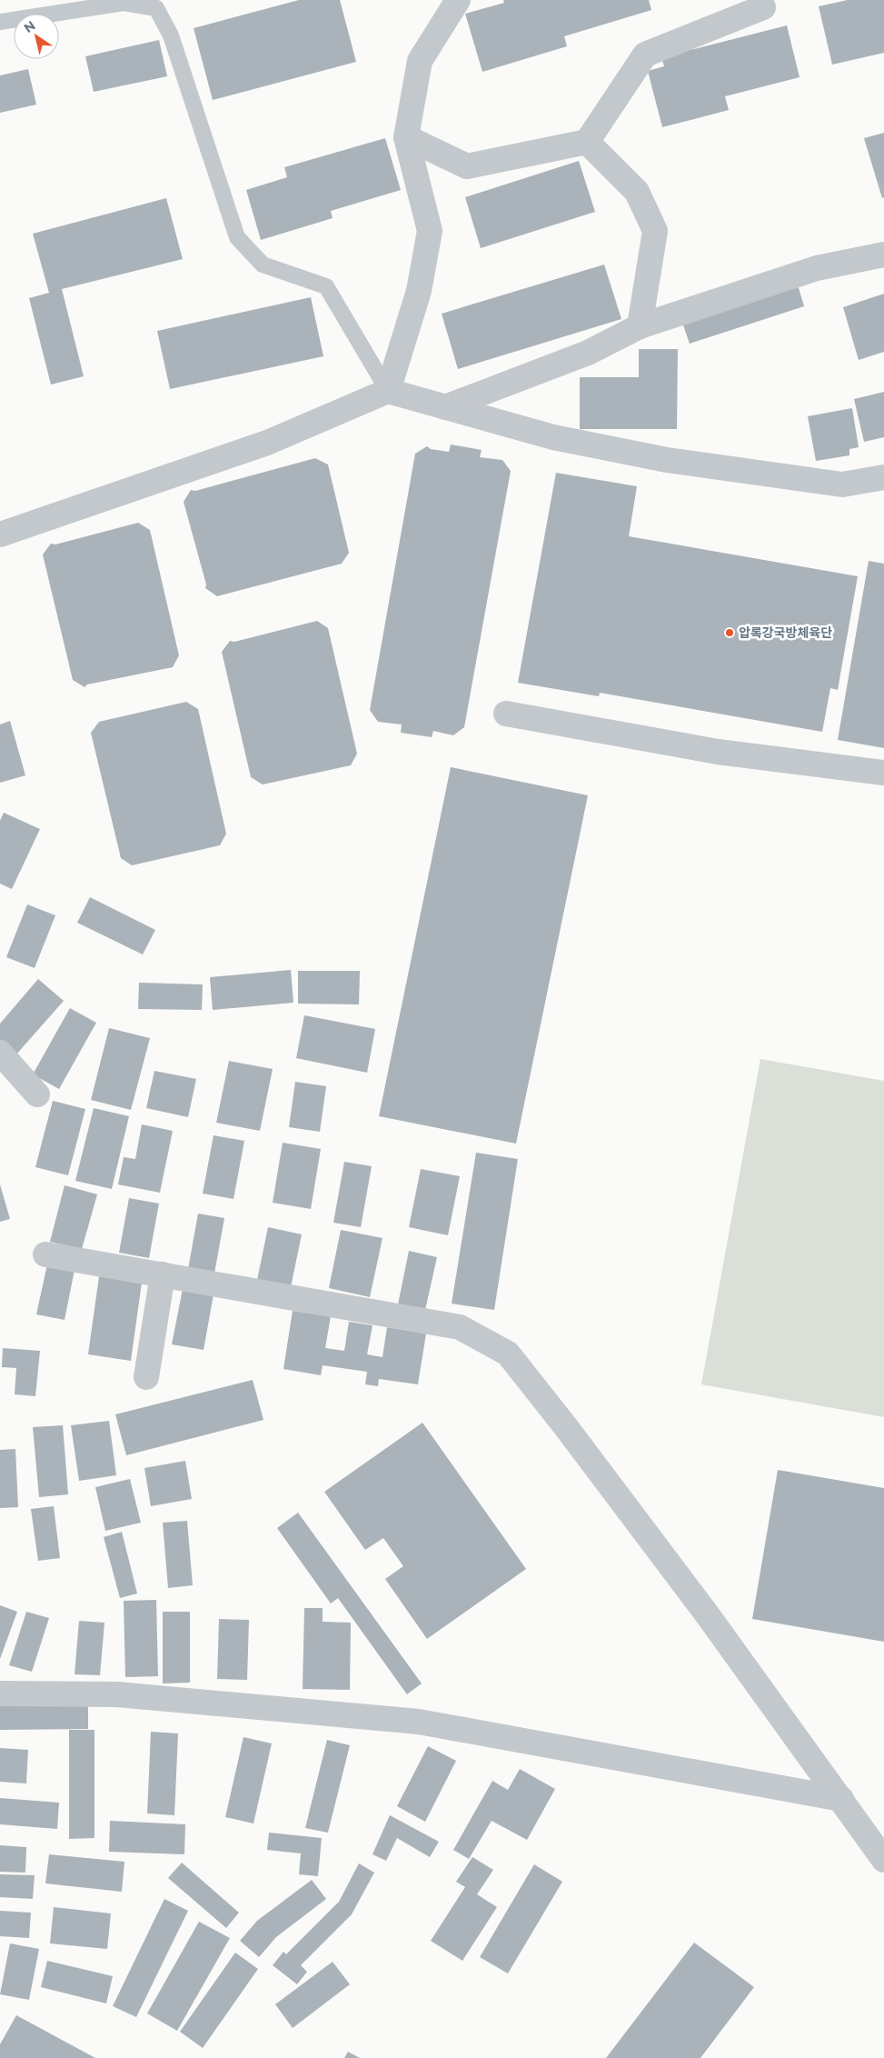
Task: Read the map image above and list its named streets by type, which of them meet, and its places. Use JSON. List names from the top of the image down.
{
  "places": ["압록강국방체육단"],
  "north": "top left"
}
